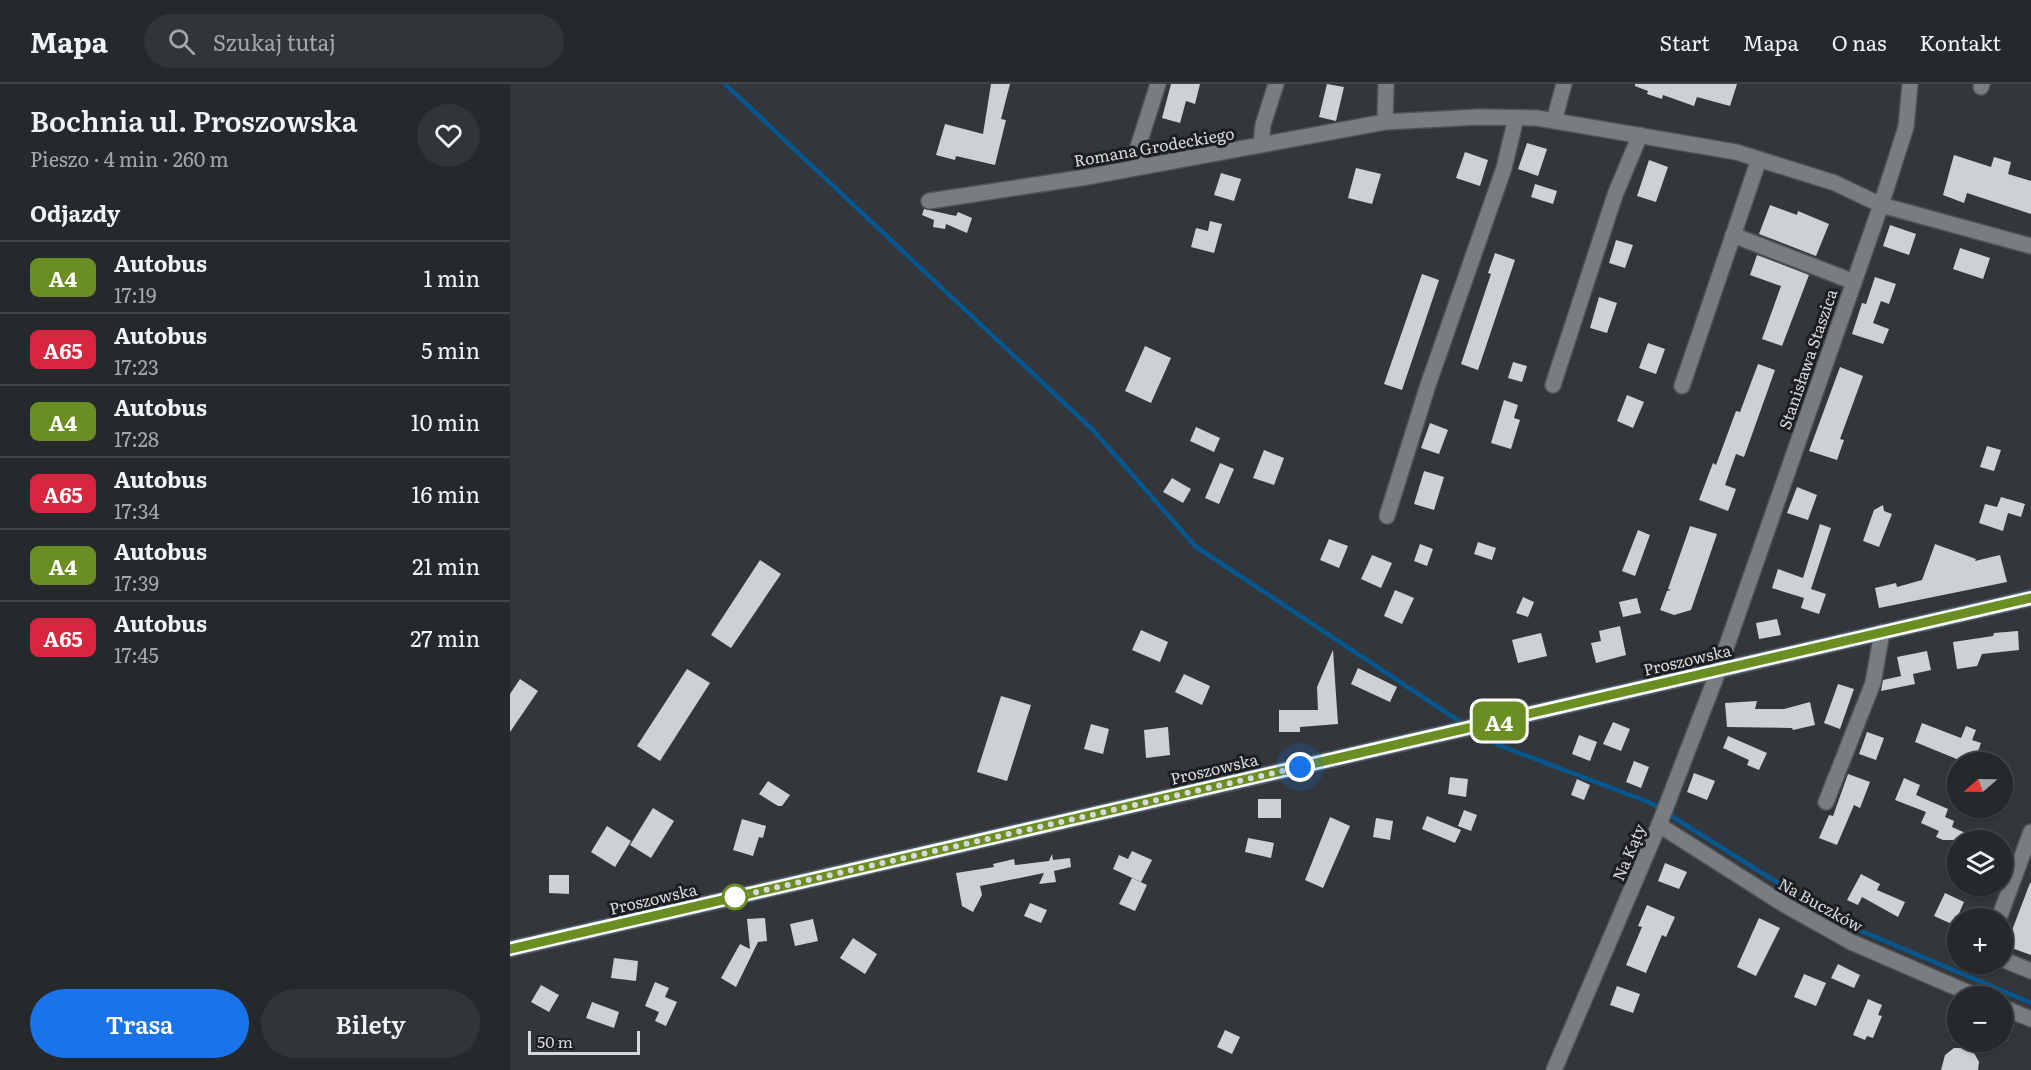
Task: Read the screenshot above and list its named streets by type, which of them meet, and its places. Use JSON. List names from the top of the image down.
{
  "streets": {
    "main road": ["Proszowska"],
    "street": [
      "Romana Grodeckiego",
      "Stanisława Staszica",
      "Na Kąty",
      "Na Buczków"
    ]
  },
  "crossings": [
    ["Romana Grodeckiego", "Stanisława Staszica"],
    ["Stanisława Staszica", "Na Kąty"],
    ["Proszowska", "Na Kąty"],
    ["Na Kąty", "Na Buczków"]
  ],
  "lines": ["bus line A4"],
  "scale_bar": "50 m",
  "north": "left",
  "page": {
    "header": "Mapa",
    "search": "Szukaj tutaj",
    "nav": [
      "Start",
      "Mapa",
      "O nas",
      "Kontakt"
    ],
    "heading": [
      ["Bochnia ul. Proszowska", "Pieszo · 4 min · 260 m"],
      "Odjazdy"
    ],
    "on_map": "A4",
    "list": [
      {
        "mark": "A4",
        "name": "Autobus",
        "note": "17:19",
        "value": "1 min"
      },
      {
        "mark": "A65",
        "name": "Autobus",
        "note": "17:23",
        "value": "5 min"
      },
      {
        "mark": "A4",
        "name": "Autobus",
        "note": "17:28",
        "value": "10 min"
      },
      {
        "mark": "A65",
        "name": "Autobus",
        "note": "17:34",
        "value": "16 min"
      },
      {
        "mark": "A4",
        "name": "Autobus",
        "note": "17:39",
        "value": "21 min"
      },
      {
        "mark": "A65",
        "name": "Autobus",
        "note": "17:45",
        "value": "27 min"
      }
    ],
    "map_buttons": ["+", "−"],
    "buttons": ["Trasa", "Bilety"],
    "scale": "50 m"
  }
}
